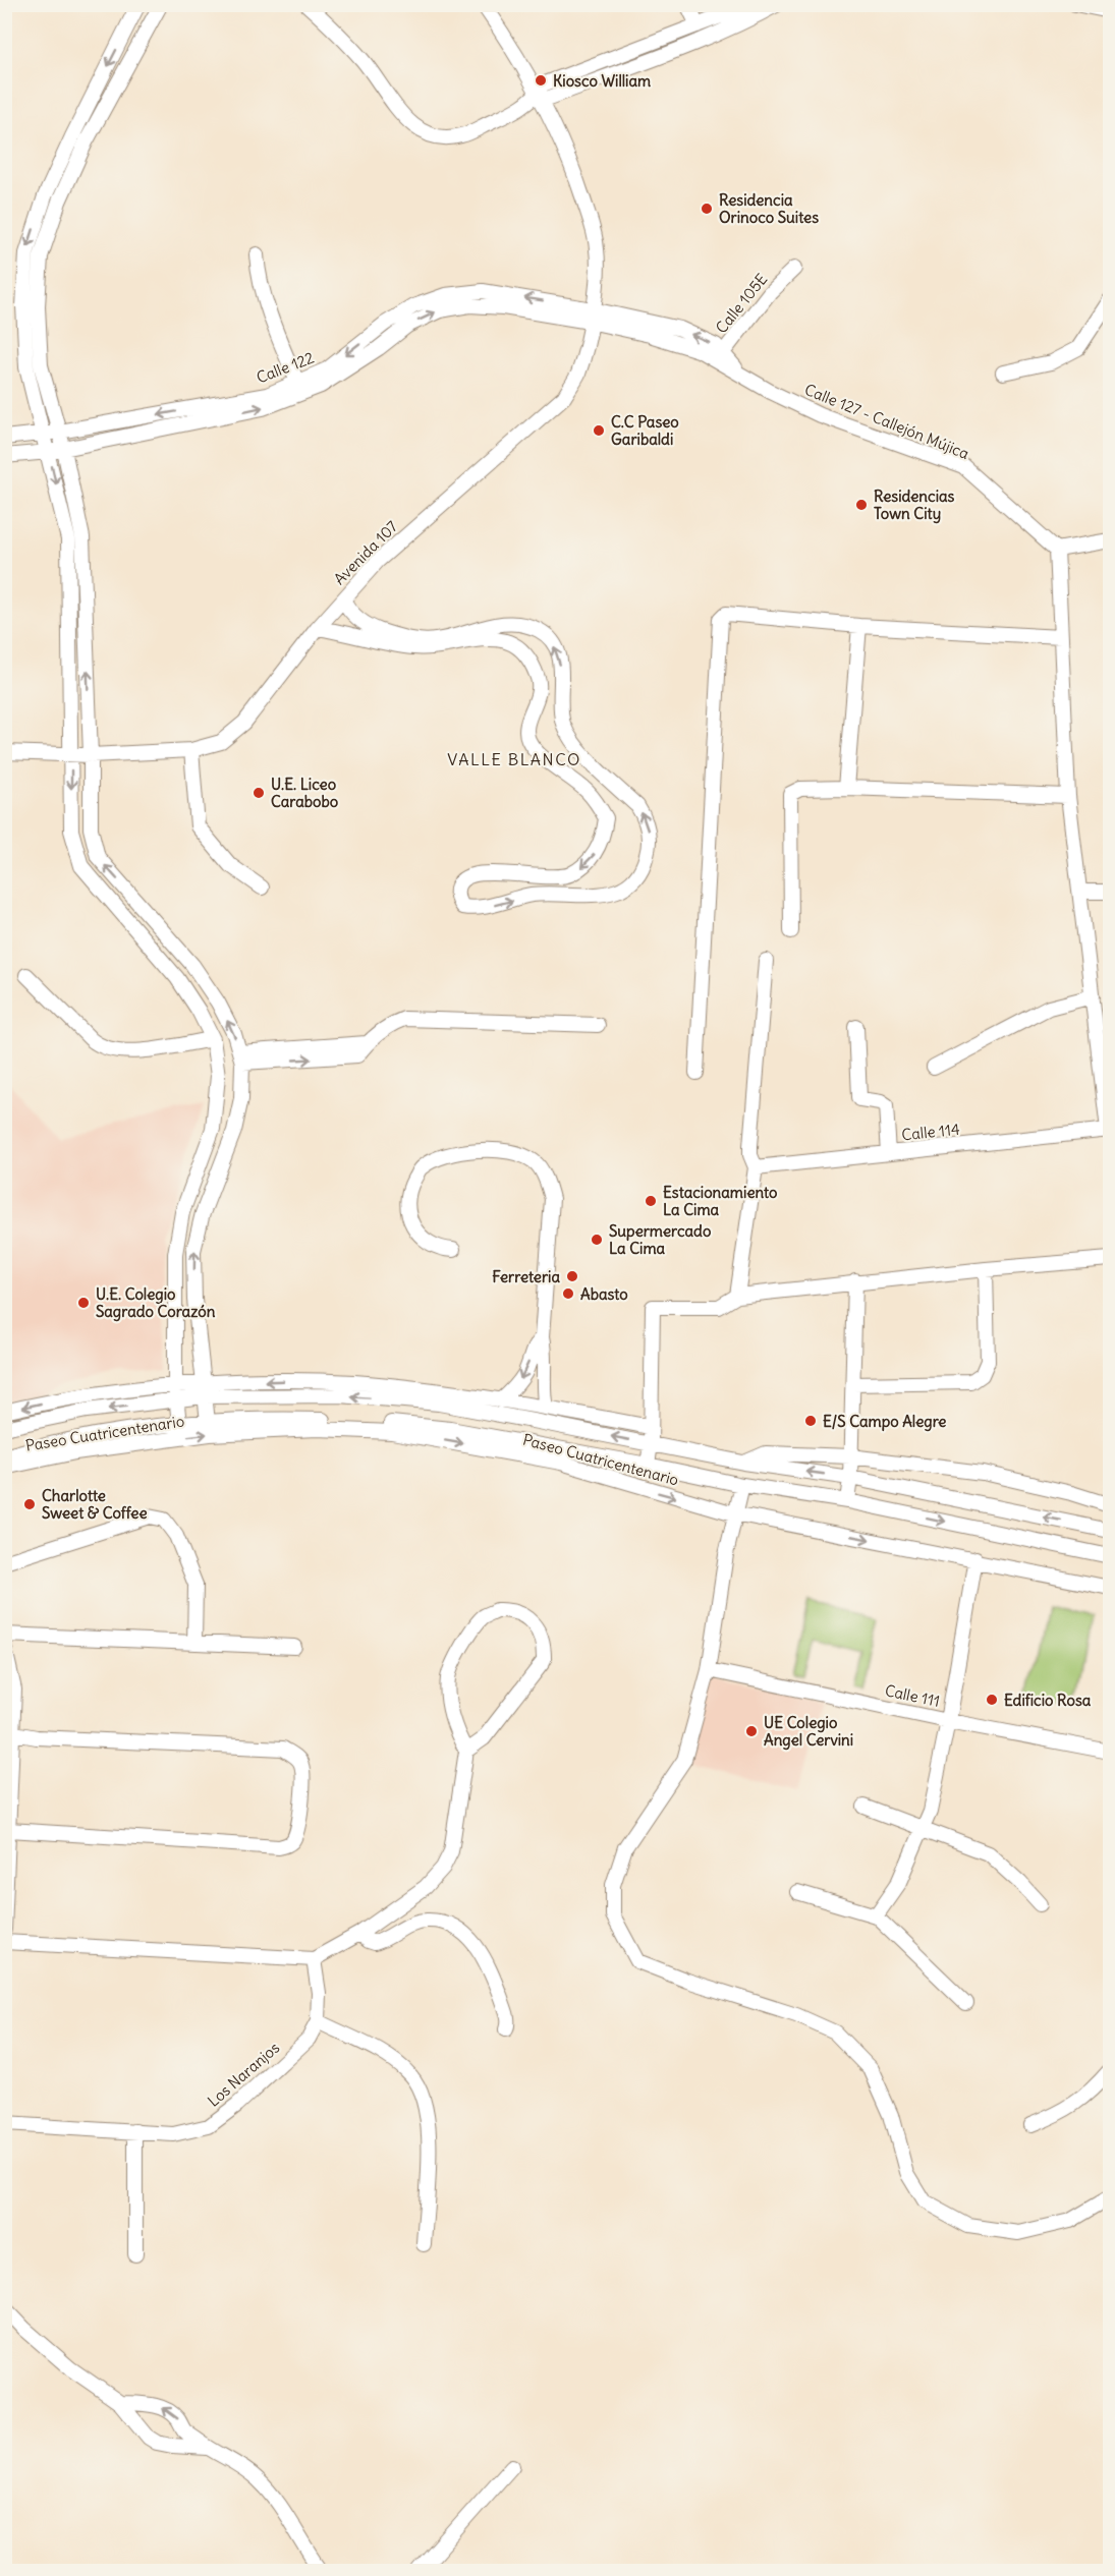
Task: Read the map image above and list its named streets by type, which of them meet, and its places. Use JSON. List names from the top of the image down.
{
  "streets": {
    "street": [
      "Calle 105E",
      "Calle 122",
      "Calle 127 - Callejón Mújica",
      "Avenida 107",
      "Calle 114",
      "Paseo Cuatricentenario",
      "Calle 111",
      "Los Naranjos"
    ]
  },
  "crossings": [
    ["Calle 105E", "Calle 127 - Callejón Mújica"],
    ["Calle 122", "Calle 127 - Callejón Mújica"],
    ["Calle 122", "Avenida 107"],
    ["Calle 127 - Callejón Mújica", "Avenida 107"]
  ],
  "districts": ["VALLE BLANCO"],
  "places": [
    "Kiosco William",
    "Residencia Orinoco Suites",
    "C.C Paseo Garibaldi",
    "Residencias Town City",
    "U.E. Liceo Carabobo",
    "Estacionamiento La Cima",
    "Supermercado La Cima",
    "Ferreteria",
    "Abasto",
    "U.E. Colegio Sagrado Corazón",
    "E/S Campo Alegre",
    "Charlotte Sweet & Coffee",
    "Edificio Rosa",
    "UE Colegio Angel Cervini"
  ]
}
